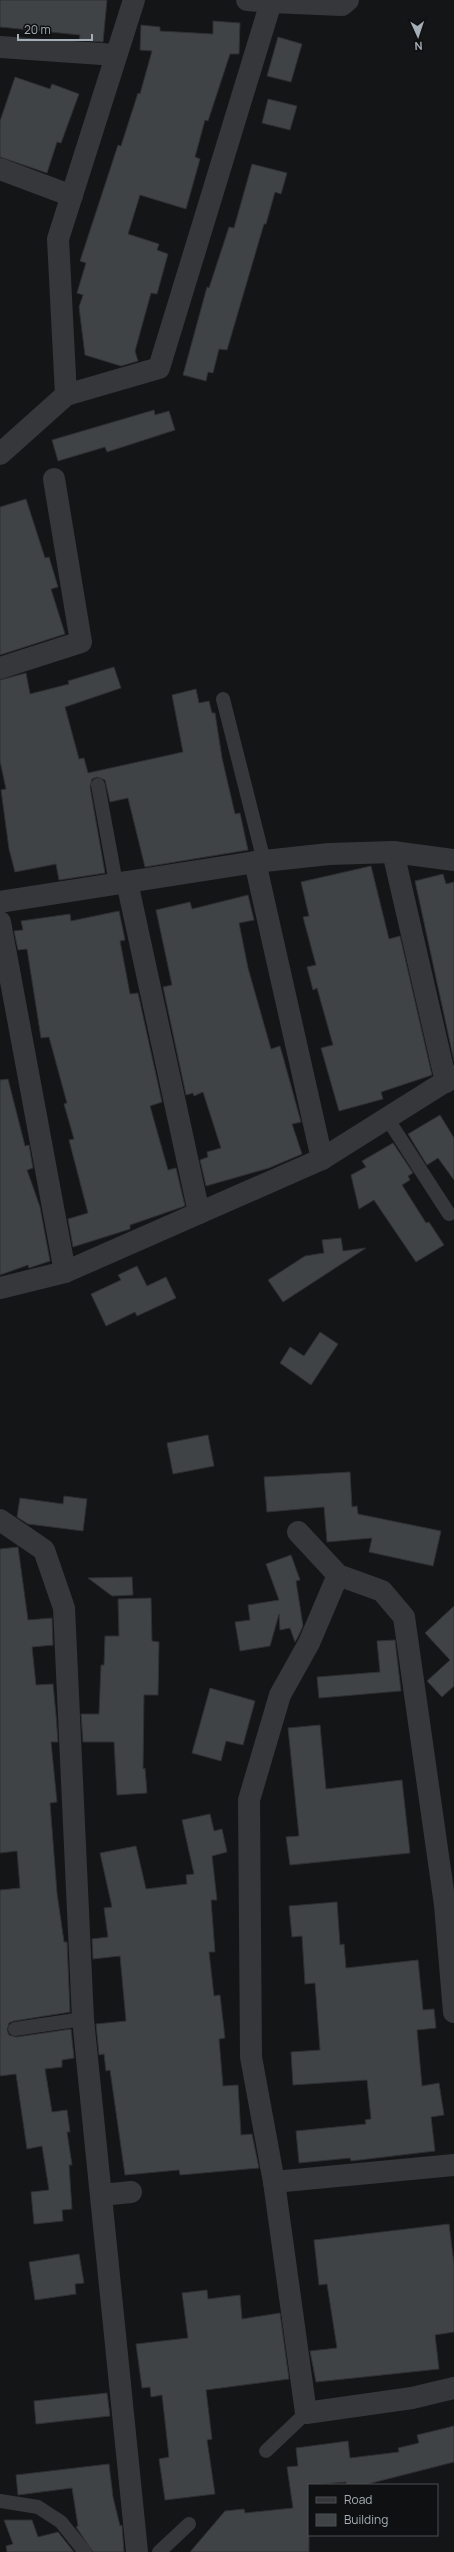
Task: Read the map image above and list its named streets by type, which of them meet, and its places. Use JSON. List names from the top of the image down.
{
  "legend": ["Road", "Building"],
  "scale_bar": "20 m",
  "north": "bottom"
}
